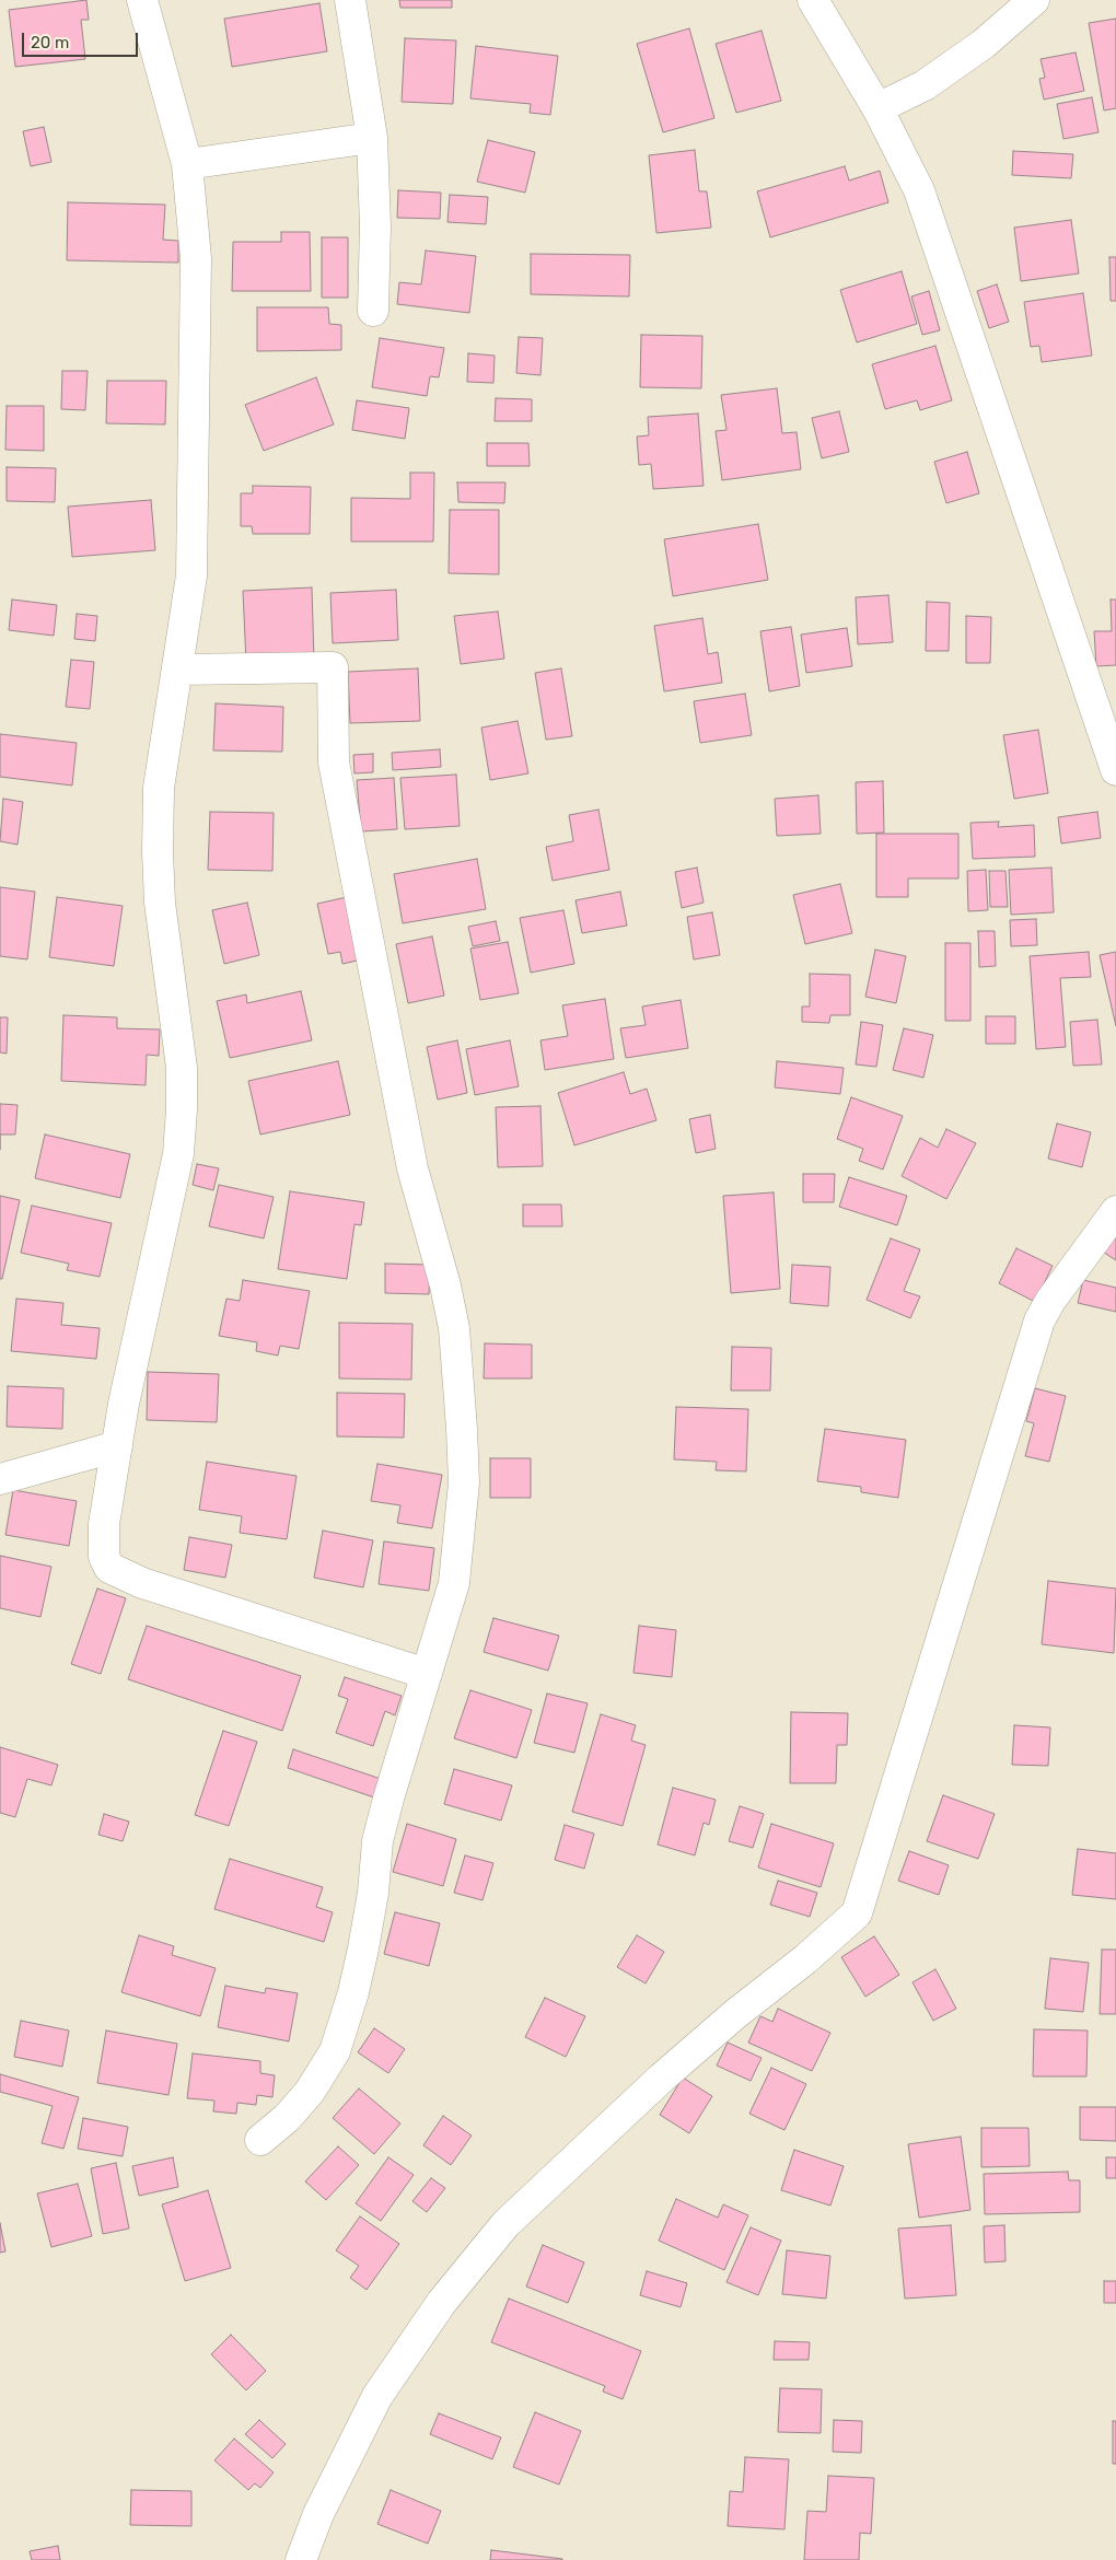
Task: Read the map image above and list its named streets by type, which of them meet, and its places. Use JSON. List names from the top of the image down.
{
  "scale_bar": "20 m"
}
